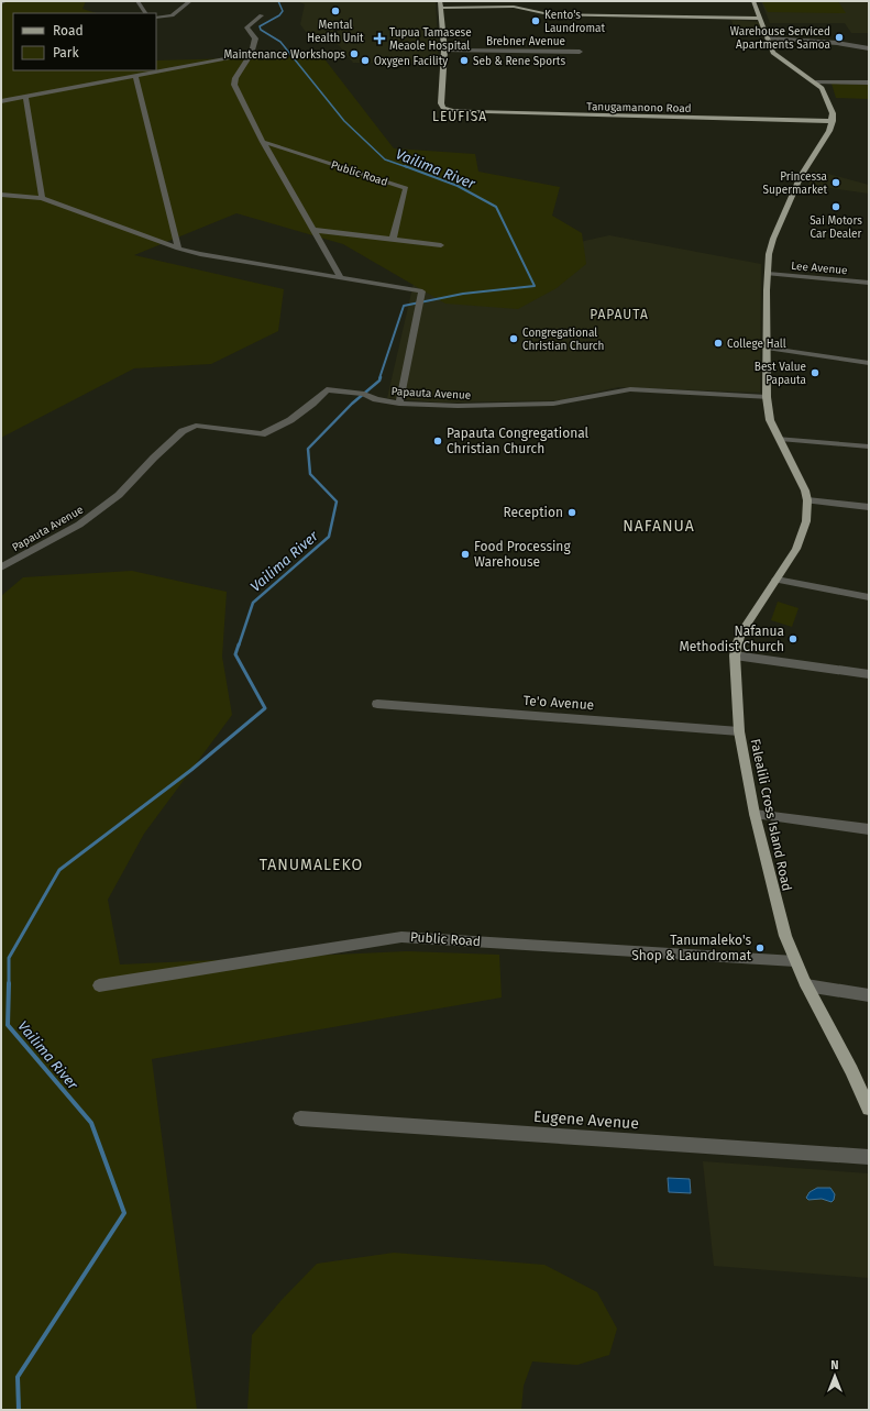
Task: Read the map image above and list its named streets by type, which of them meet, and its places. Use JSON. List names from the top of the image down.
{
  "streets": {
    "main road": ["Tanugamanono Road", "Falealili Cross Island Road"],
    "street": [
      "Brebner Avenue",
      "Public Road",
      "Lee Avenue",
      "Papauta Avenue",
      "Te'o Avenue",
      "Eugene Avenue"
    ]
  },
  "crossings": [
    ["Brebner Avenue", "Tanugamanono Road"],
    ["Tanugamanono Road", "Falealili Cross Island Road"],
    ["Public Road", "Falealili Cross Island Road"],
    ["Lee Avenue", "Falealili Cross Island Road"],
    ["Papauta Avenue", "Falealili Cross Island Road"],
    ["Te'o Avenue", "Falealili Cross Island Road"]
  ],
  "districts": [
    "LEUFISA",
    "PAPAUTA",
    "NAFANUA",
    "TANUMALEKO"
  ],
  "water": ["Vailima River"],
  "places": {
    "other": [
      "Mental Health Unit",
      "Kento's Laundromat",
      "Warehouse Serviced Apartments Samoa",
      "Maintenance Workshops",
      "Oxygen Facility",
      "Seb & Rene Sports",
      "Princessa Supermarket",
      "Sai Motors Car Dealer",
      "Congregational Christian Church",
      "College Hall",
      "Best Value Papauta",
      "Papauta Congregational Christian Church",
      "Reception",
      "Food Processing Warehouse",
      "Nafanua Methodist Church",
      "Tanumaleko's Shop & Laundromat"
    ],
    "health": ["Tupua Tamasese Meaole Hospital"]
  },
  "legend": ["Road", "Park"],
  "north": "top"
}
